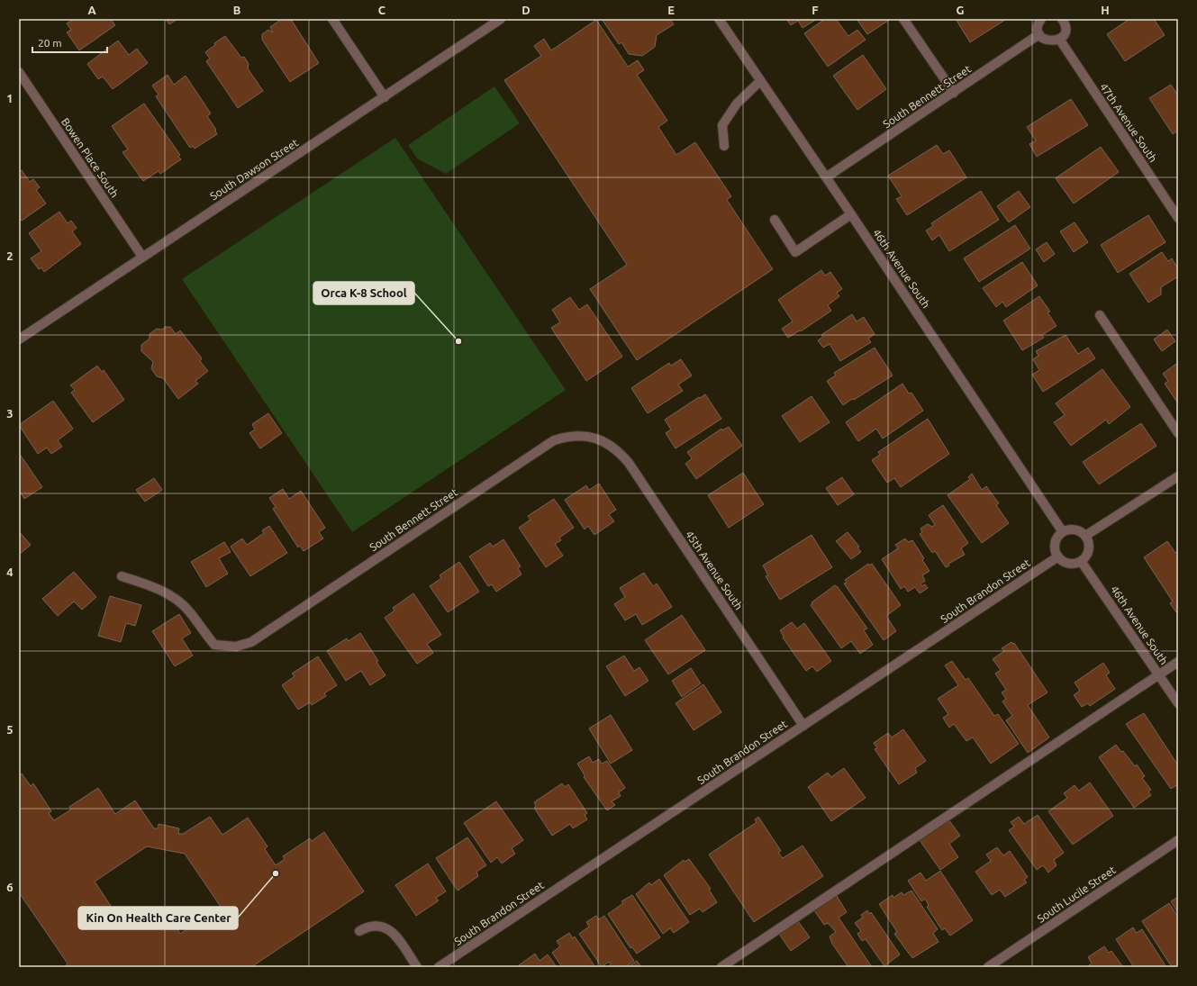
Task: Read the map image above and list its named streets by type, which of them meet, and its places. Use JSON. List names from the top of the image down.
{
  "streets": {
    "street": [
      "South Bennett Street",
      "47th Avenue South",
      "Bowen Place South",
      "South Dawson Street",
      "46th Avenue South",
      "45th Avenue South",
      "South Brandon Street",
      "South Lucile Street"
    ]
  },
  "crossings": [
    ["South Bennett Street", "46th Avenue South"],
    ["South Bennett Street", "45th Avenue South"],
    ["Bowen Place South", "South Dawson Street"],
    ["46th Avenue South", "South Brandon Street"],
    ["45th Avenue South", "South Brandon Street"]
  ],
  "places": ["Orca K-8 School", "Kin On Health Care Center"],
  "scale_bar": "20 m",
  "grid": {
    "columns": [
      "A",
      "B",
      "C",
      "D",
      "E",
      "F",
      "G",
      "H"
    ],
    "rows": [
      "1",
      "2",
      "3",
      "4",
      "5",
      "6"
    ]
  }
}
